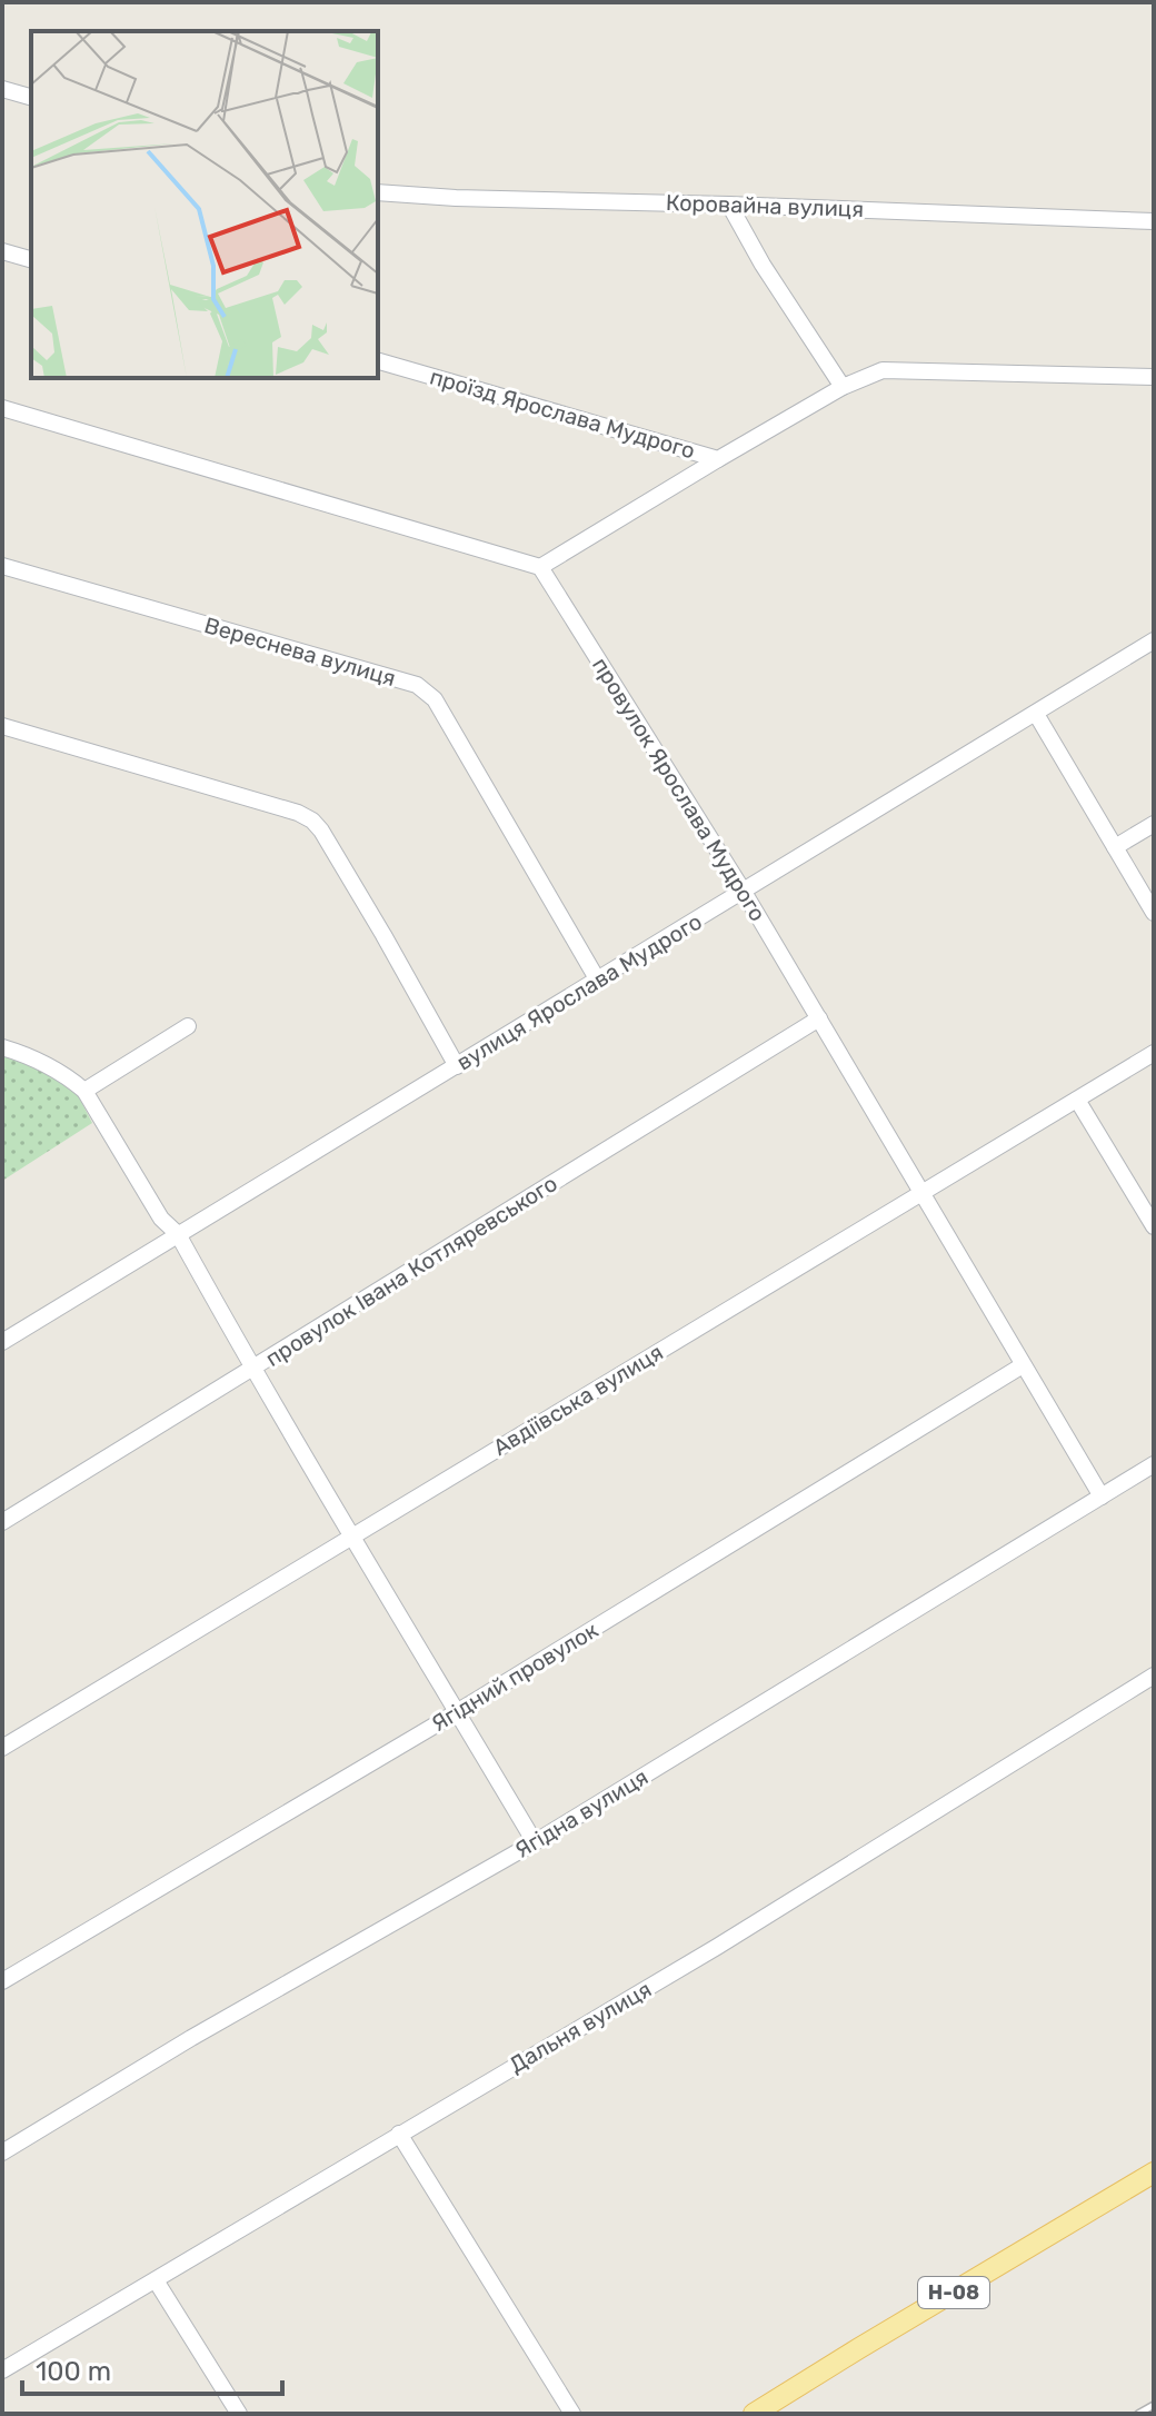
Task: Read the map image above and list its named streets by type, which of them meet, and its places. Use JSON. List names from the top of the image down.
{
  "streets": {
    "main road": ["Н-08"],
    "street": [
      "Коровайна вулиця",
      "проїзд Ярослава Мудрого",
      "Вереснева вулиця",
      "провулок Ярослава Мудрого",
      "вулиця Ярослава Мудрого",
      "провулок Івана Котляревського",
      "Авдіївська вулиця",
      "Ягідний провулок",
      "Ягідна вулиця",
      "Дальня вулиця"
    ]
  },
  "crossings": [
    ["Вереснева вулиця", "вулиця Ярослава Мудрого"],
    ["провулок Ярослава Мудрого", "вулиця Ярослава Мудрого"],
    ["провулок Ярослава Мудрого", "провулок Івана Котляревського"],
    ["провулок Ярослава Мудрого", "Авдіївська вулиця"],
    ["провулок Ярослава Мудрого", "Ягідний провулок"],
    ["провулок Ярослава Мудрого", "Ягідна вулиця"]
  ],
  "scale_bar": "100 m"
}
